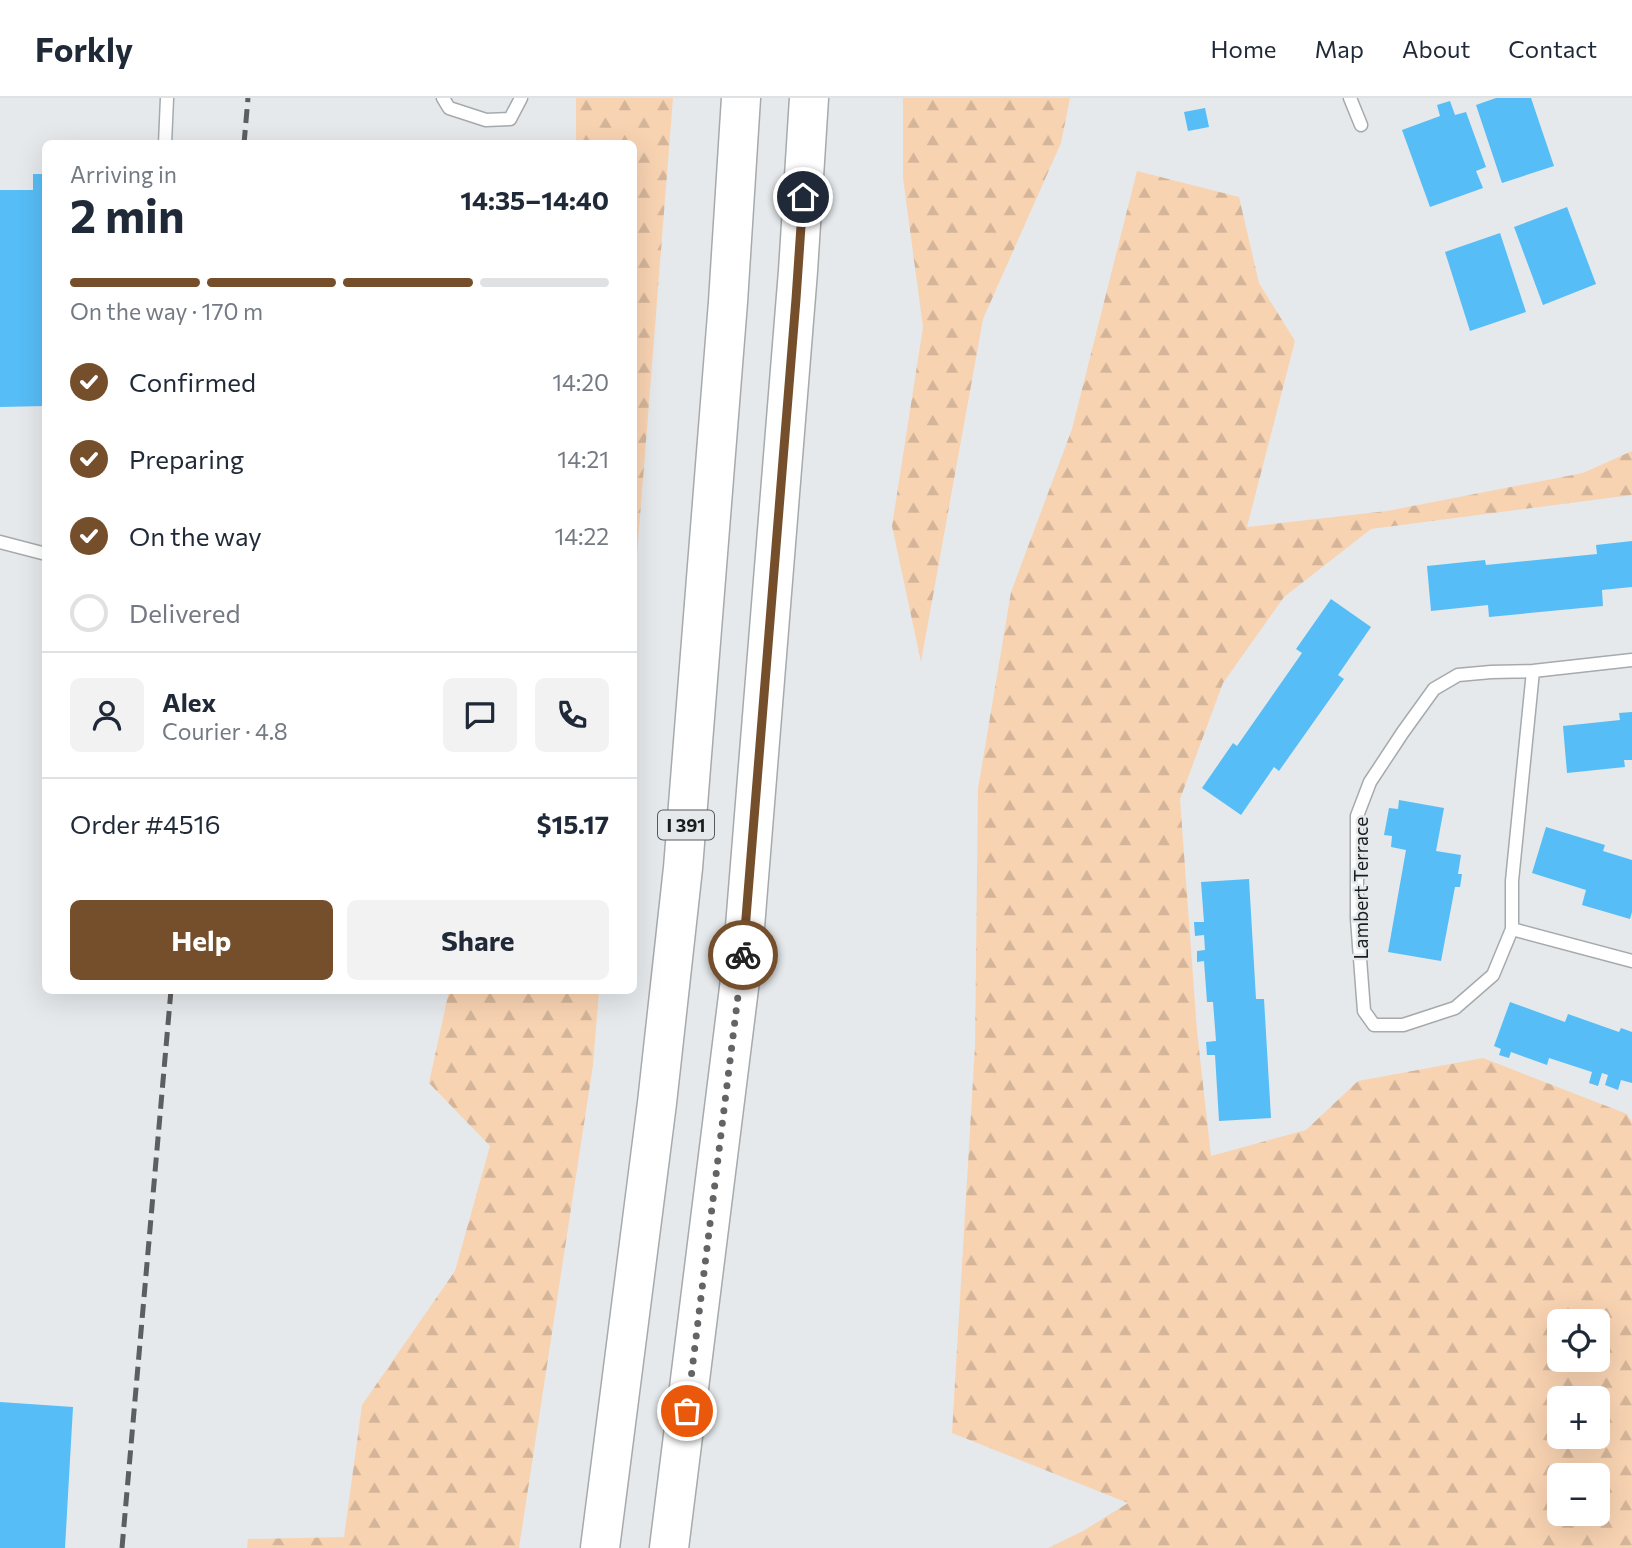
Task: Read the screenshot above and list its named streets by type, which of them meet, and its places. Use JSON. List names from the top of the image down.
{
  "streets": {
    "highway": ["I 391"],
    "lane": ["Lambert Terrace"]
  },
  "page": {
    "header": "Forkly",
    "nav": [
      "Home",
      "Map",
      "About",
      "Contact"
    ],
    "heading": ["2 min", "Arriving in", "14:35–14:40"],
    "panel": [
      "Alex",
      "Courier · 4.8",
      "Order #4516",
      "$15.17"
    ],
    "bar": "On the way · 170 m",
    "list": [
      ["Confirmed", "14:20"],
      ["Preparing", "14:21"],
      ["On the way", "14:22"],
      "Delivered"
    ],
    "buttons": ["Help", "Share"],
    "map_buttons": ["+", "−"]
  }
}
